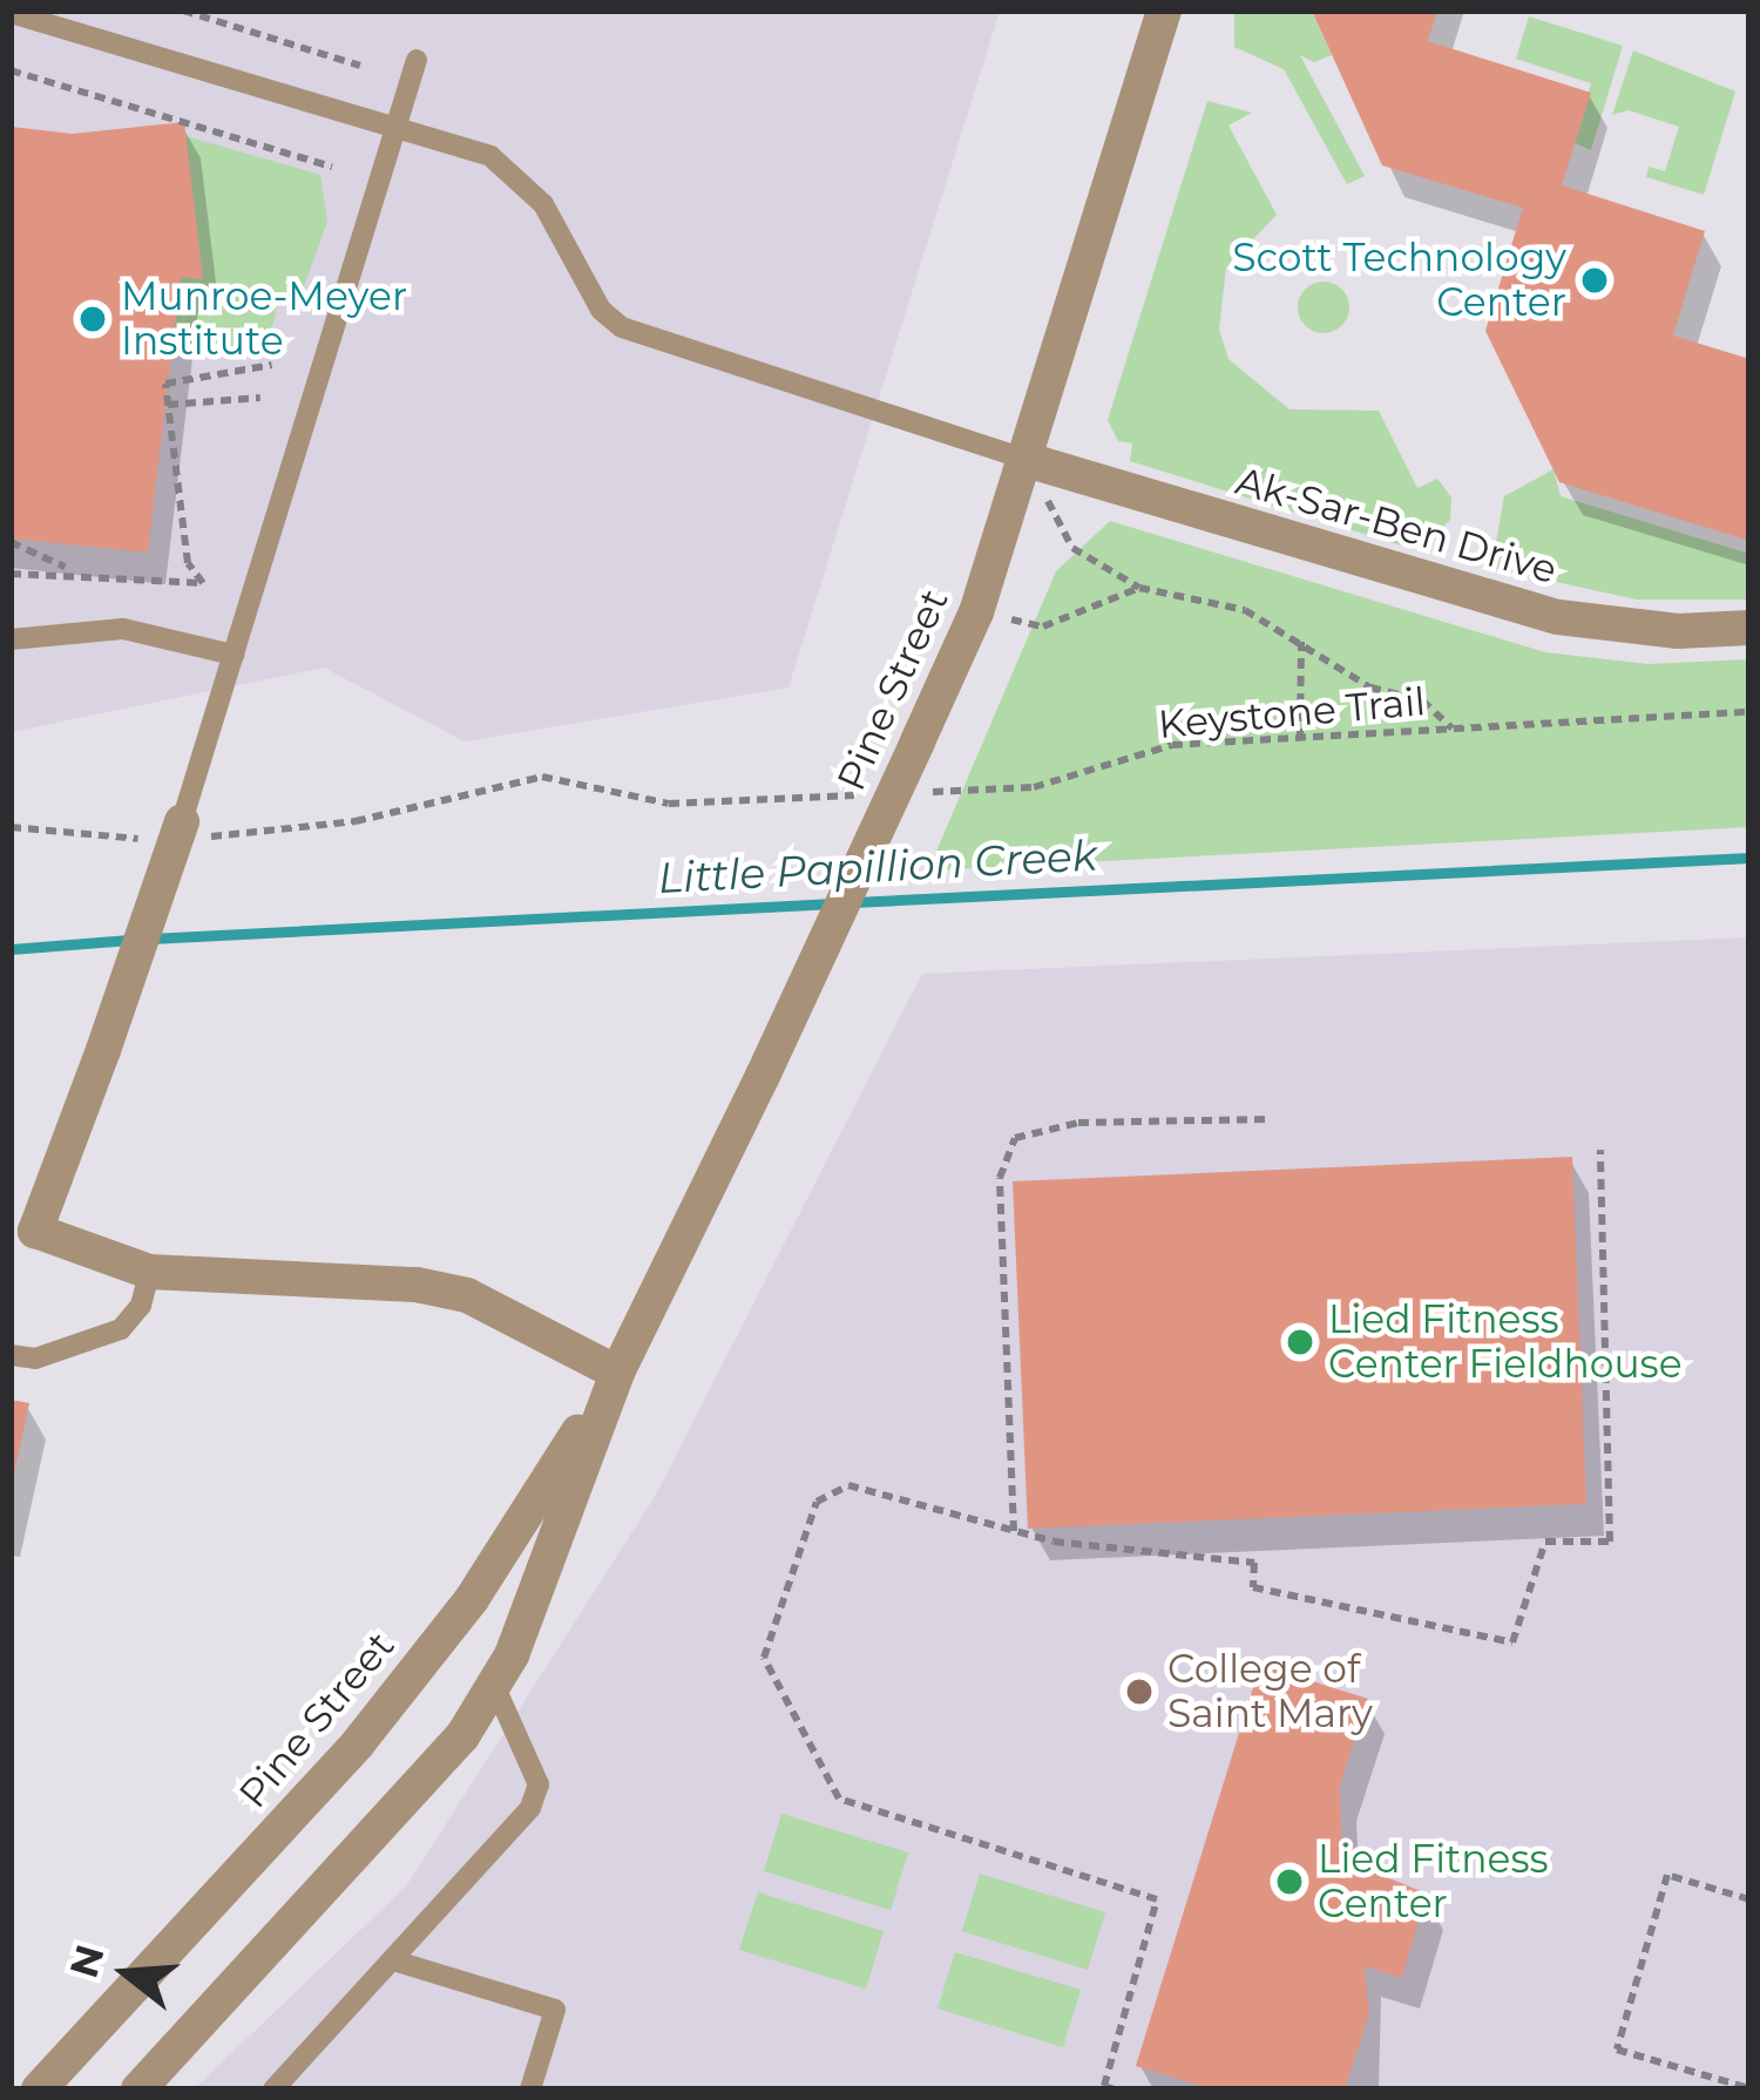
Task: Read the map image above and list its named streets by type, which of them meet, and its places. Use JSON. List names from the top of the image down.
{
  "streets": {
    "street": ["Ak-Sar-Ben Drive", "Pine Street"],
    "path": ["Keystone Trail"]
  },
  "crossings": [
    ["Ak-Sar-Ben Drive", "Pine Street"]
  ],
  "water": ["Little Papillion Creek"],
  "places": [
    "Scott Technology Center",
    "Munroe-Meyer Institute",
    "Lied Fitness Center Fieldhouse",
    "College of Saint Mary",
    "Lied Fitness Center"
  ],
  "north": "left"
}
